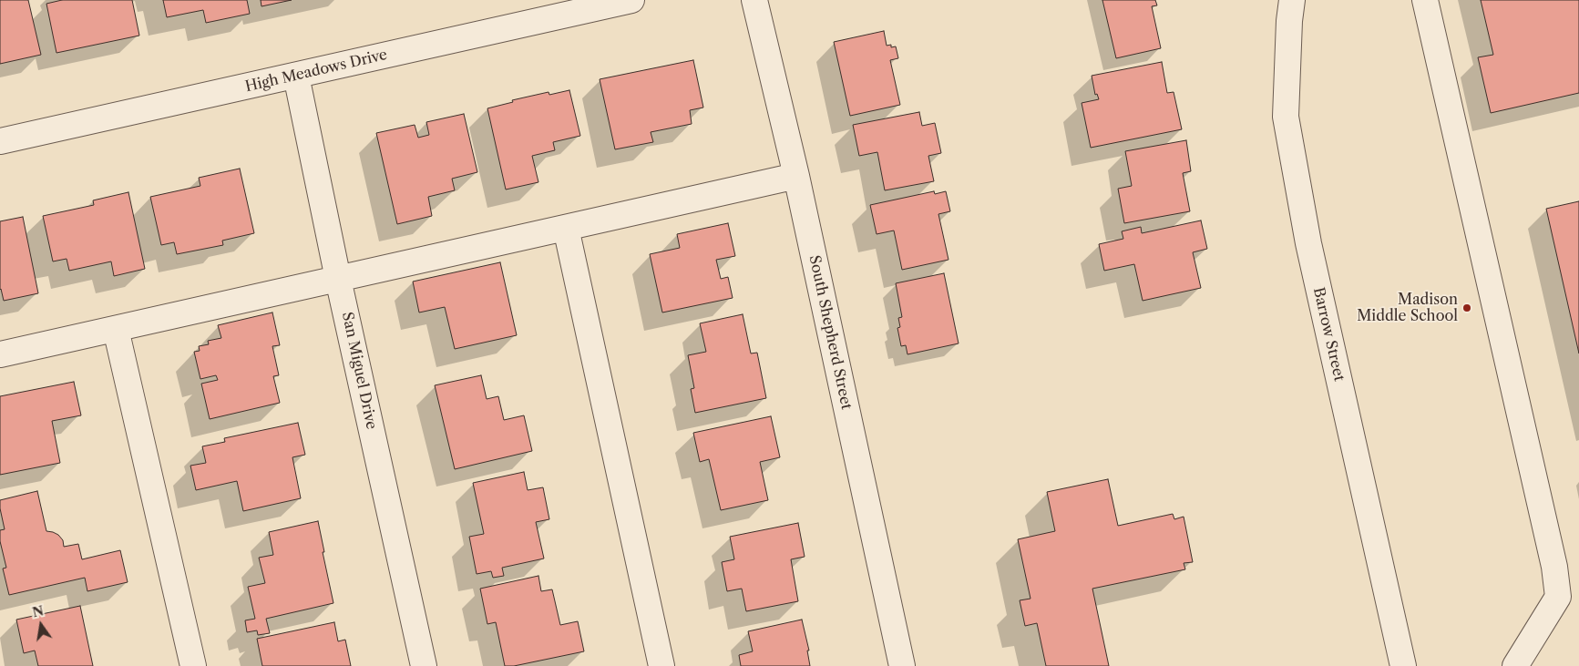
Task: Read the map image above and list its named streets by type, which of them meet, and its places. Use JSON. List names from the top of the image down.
{
  "streets": {
    "street": [
      "High Meadows Drive",
      "South Shepherd Street",
      "Barrow Street",
      "San Miguel Drive"
    ]
  },
  "crossings": [
    ["High Meadows Drive", "San Miguel Drive"]
  ],
  "places": ["Madison Middle School"],
  "north": "top"
}
